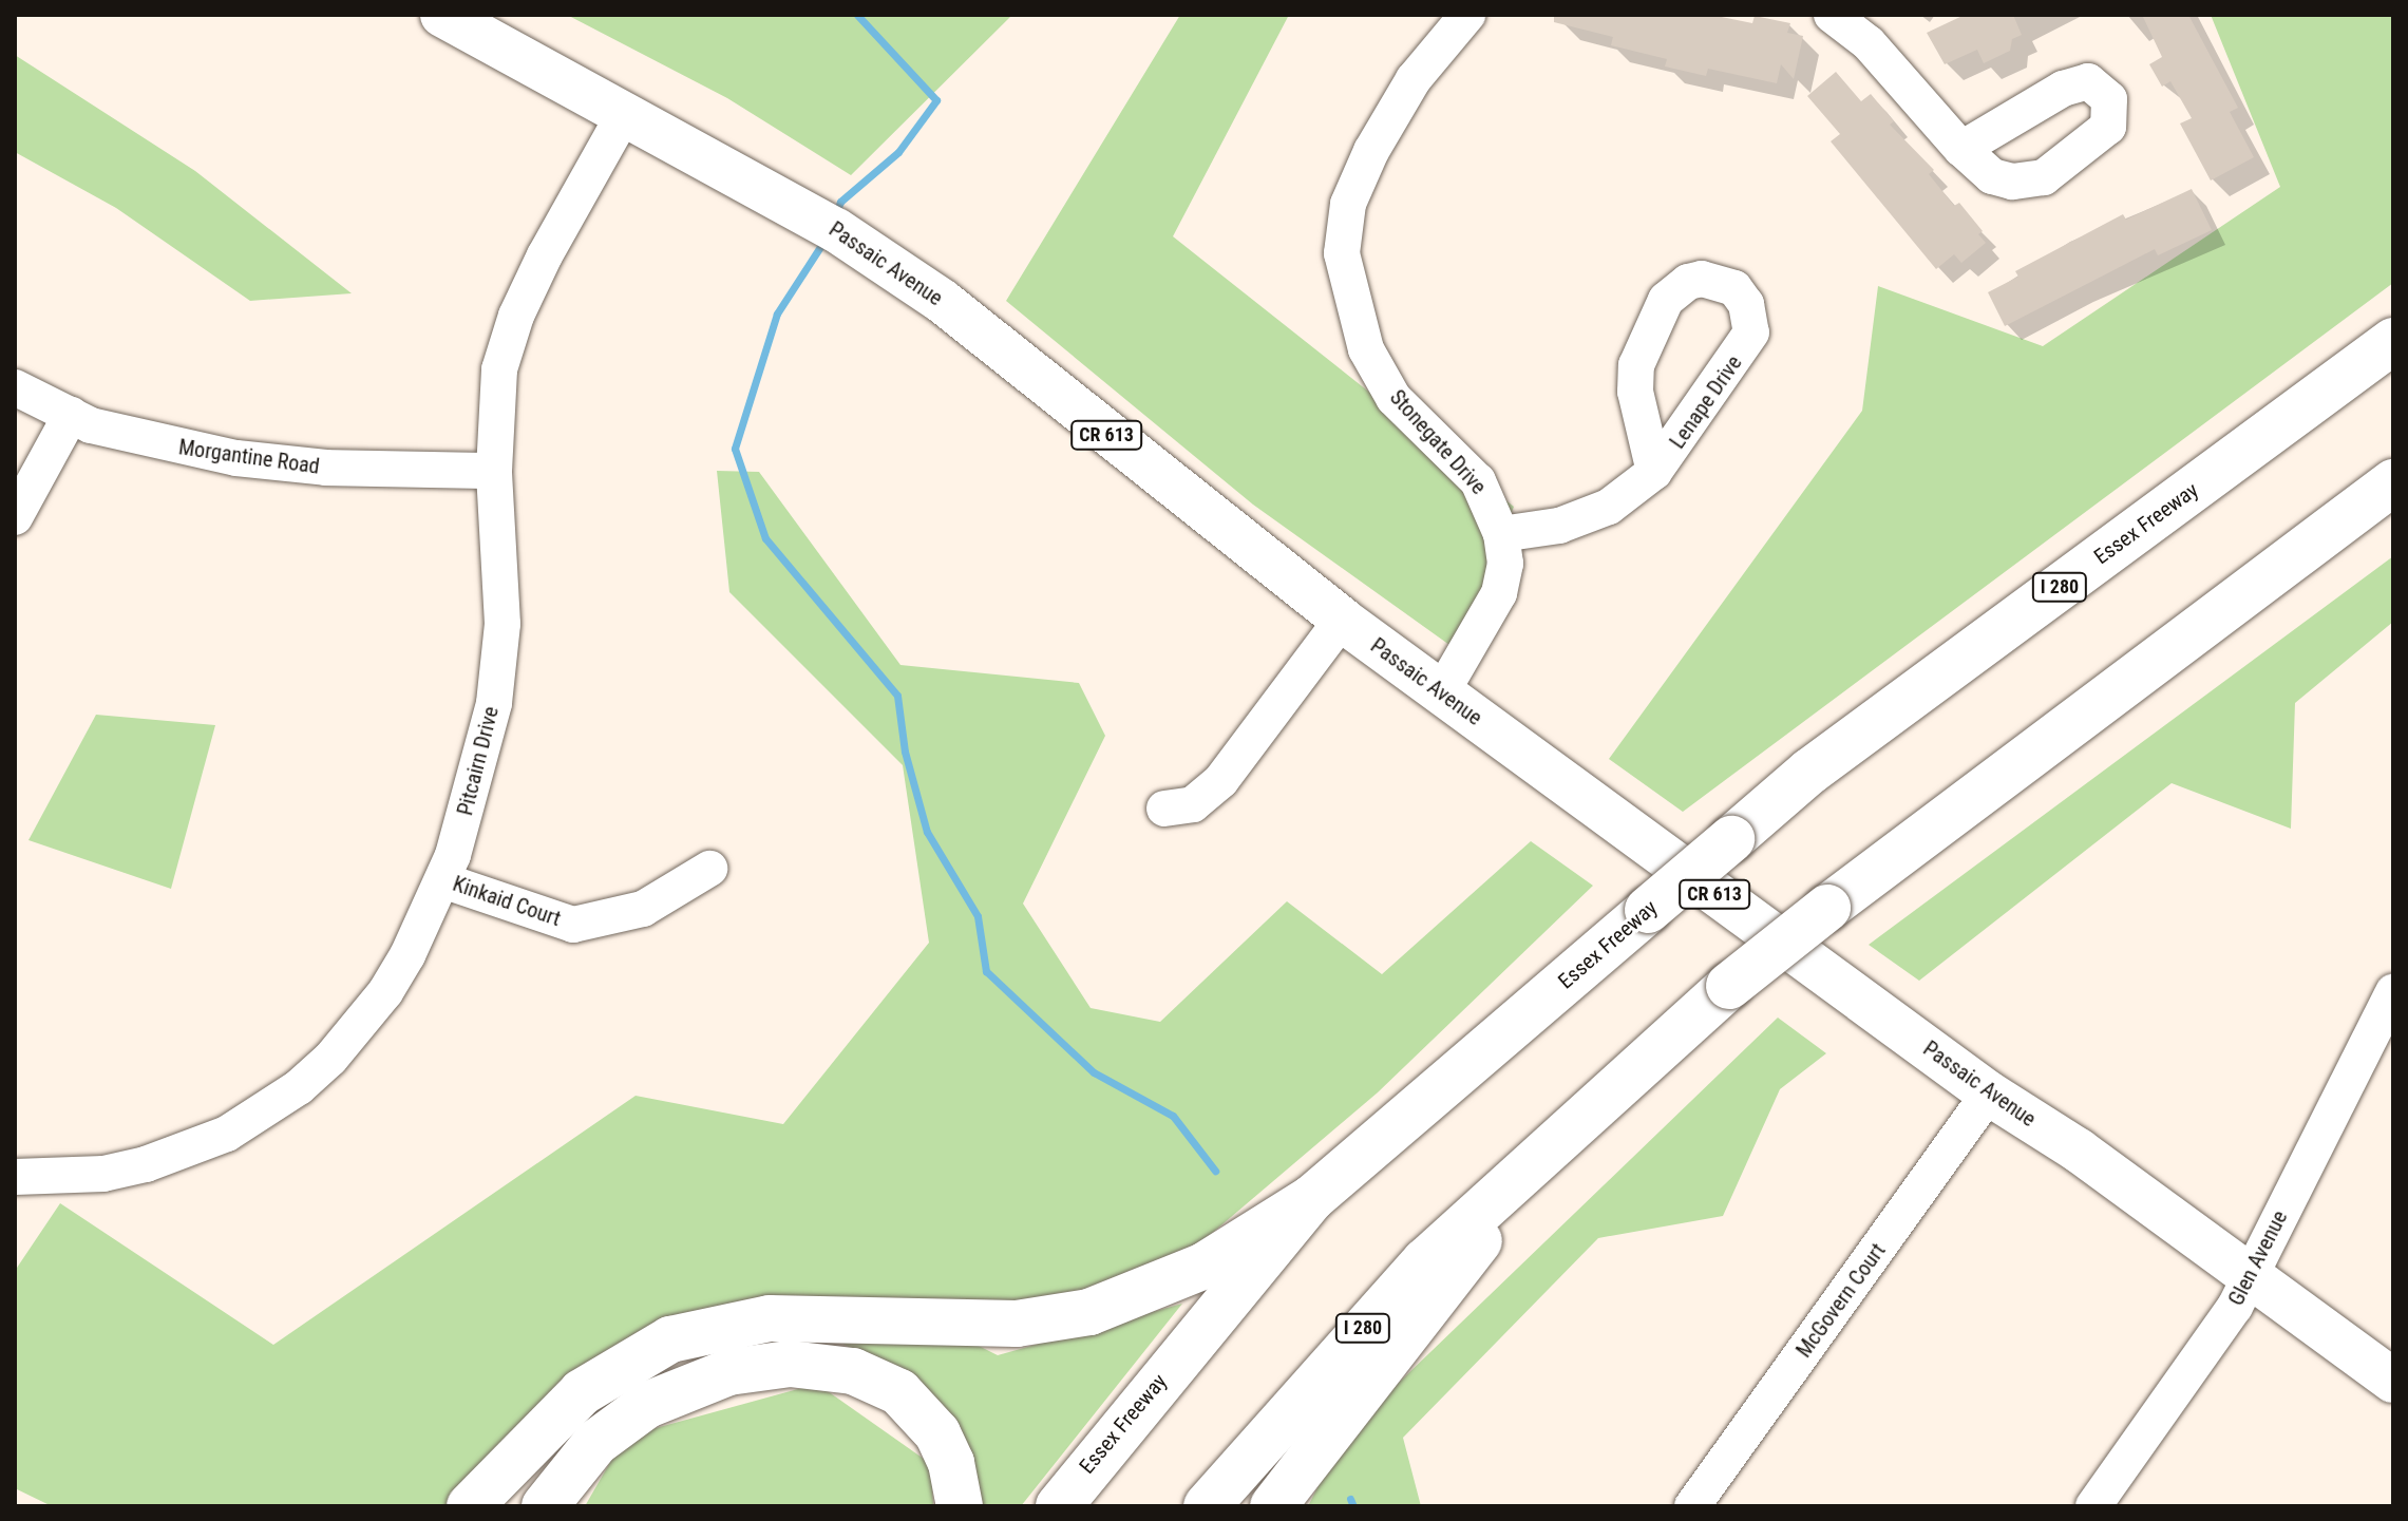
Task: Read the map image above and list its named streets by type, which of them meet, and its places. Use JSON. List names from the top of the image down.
{
  "streets": {
    "highway": ["Essex Freeway", "I 280"],
    "main road": ["Passaic Avenue", "CR 613"],
    "street": [
      "Lenape Drive",
      "Stonegate Drive",
      "Morgantine Road",
      "Pitcairn Drive",
      "Kinkaid Court",
      "Glen Avenue",
      "McGovern Court"
    ]
  },
  "crossings": [
    ["Passaic Avenue", "Stonegate Drive"],
    ["Passaic Avenue", "Pitcairn Drive"],
    ["Passaic Avenue", "Glen Avenue"],
    ["Passaic Avenue", "McGovern Court"],
    ["Lenape Drive", "Stonegate Drive"],
    ["Morgantine Road", "Pitcairn Drive"],
    ["Pitcairn Drive", "Kinkaid Court"]
  ]
}
